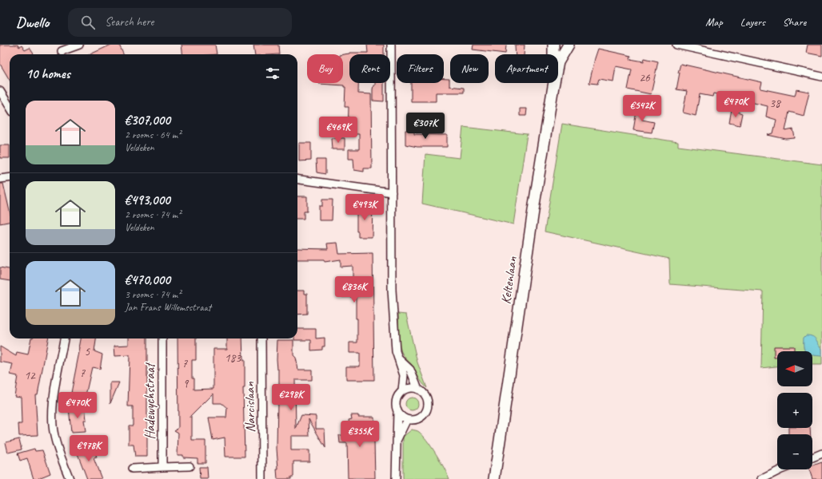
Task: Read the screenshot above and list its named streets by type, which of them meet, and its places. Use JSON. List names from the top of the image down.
{
  "streets": {
    "main road": ["Keltenlaan"],
    "street": ["Hadewychstraat", "Narcislaan"]
  },
  "house_numbers": [
    "26",
    "38",
    "5",
    "183",
    "7",
    "7",
    "12",
    "9"
  ],
  "north": "left",
  "page": {
    "header": "Dwello",
    "search": "Search here",
    "nav": ["Map", "Layers", "Share"],
    "chip": [
      "Buy",
      "Rent",
      "Filters",
      "New",
      "Apartment"
    ],
    "heading": "10 homes",
    "price": [
      "€470K",
      "€542K",
      "€307K",
      "€469K",
      "€493K",
      "€836K",
      "€298K",
      "€470K",
      "€355K",
      "€978K"
    ],
    "list": [
      {
        "name": "€307,000",
        "note": "2 rooms · 64 m² · Veldeken"
      },
      {
        "name": "€493,000",
        "note": "2 rooms · 74 m² · Veldeken"
      },
      {
        "name": "€470,000",
        "note": "3 rooms · 74 m² · Jan Frans Willemsstraat"
      }
    ],
    "map_buttons": ["+", "−"]
  }
}
